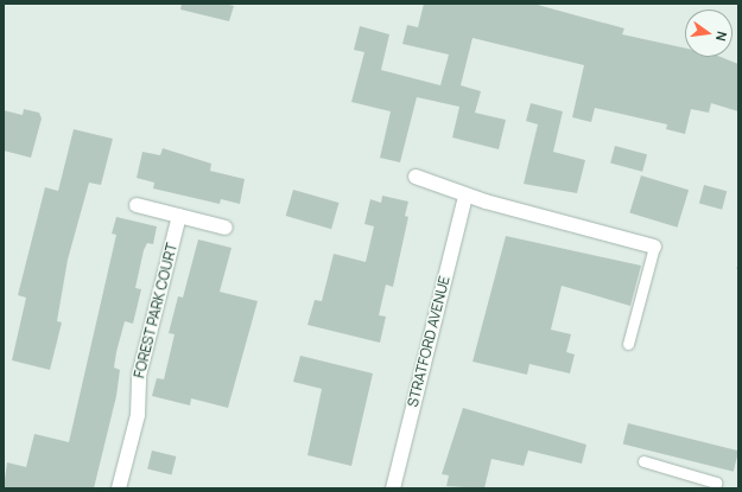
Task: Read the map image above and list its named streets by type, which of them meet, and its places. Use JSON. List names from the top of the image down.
{
  "streets": {
    "street": ["FOREST PARK COURT", "STRATFORD AVENUE"]
  },
  "north": "right"
}
